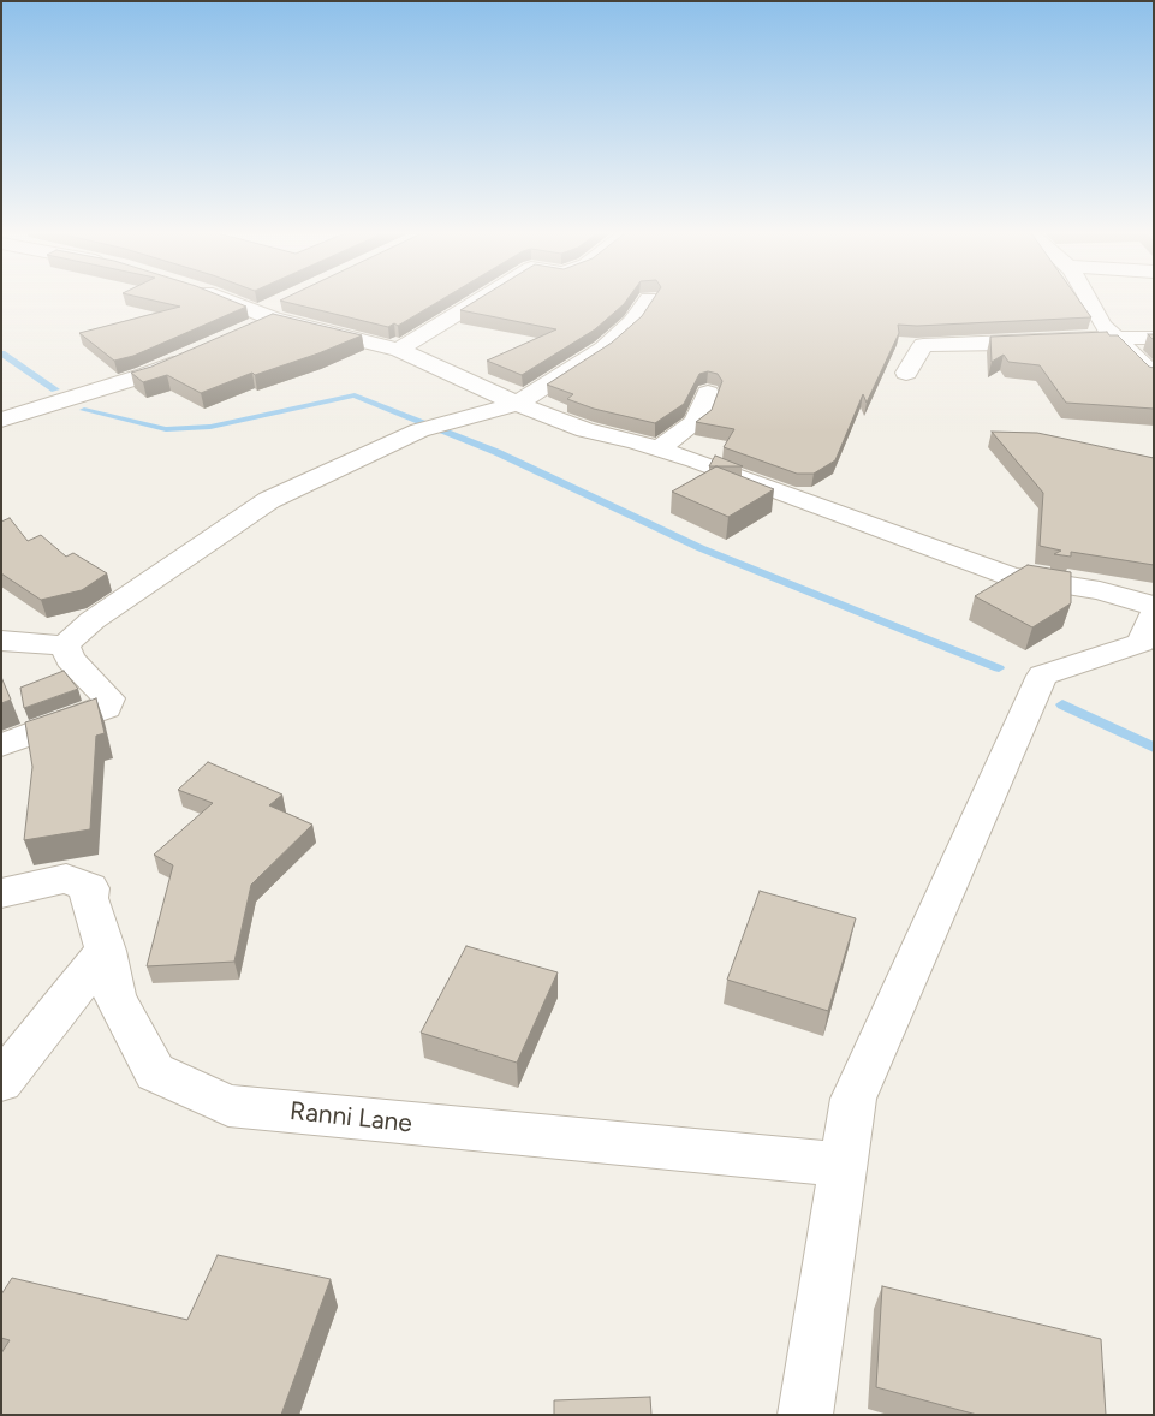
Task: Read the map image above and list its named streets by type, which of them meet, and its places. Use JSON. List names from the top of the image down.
{
  "streets": {
    "street": ["Ranni Lane"]
  }
}
